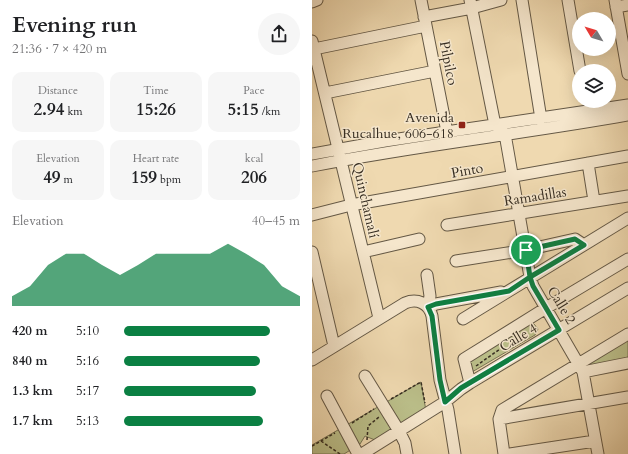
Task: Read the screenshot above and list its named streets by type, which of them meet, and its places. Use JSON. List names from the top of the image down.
{
  "streets": {
    "street": [
      "Pilpilco",
      "Pinto",
      "Ramadillas",
      "Quinchamalí",
      "Calle 2",
      "Calle 4"
    ]
  },
  "crossings": [
    ["Pinto", "Quinchamalí"],
    ["Pinto", "Calle 2"],
    ["Ramadillas", "Calle 2"],
    ["Calle 2", "Calle 4"]
  ],
  "places": {
    "transit": ["Avenida Rucalhue, 606-618"]
  },
  "north": "top left",
  "page": {
    "heading": ["Evening run", "21:36 · 7 × 420 m"],
    "stats": [
      ["Distance", "2.94 km"],
      ["Time", "15:26"],
      ["Pace", "5:15 /km"],
      ["Elevation", "49 m"],
      ["Heart rate", "159 bpm"],
      ["kcal", "206"]
    ],
    "chart": ["Elevation", "40–45 m"],
    "list": [
      {
        "name": "420 m",
        "note": "5:10"
      },
      {
        "name": "840 m",
        "note": "5:16"
      },
      {
        "name": "1.3 km",
        "note": "5:17"
      },
      {
        "name": "1.7 km",
        "note": "5:13"
      }
    ]
  }
}
